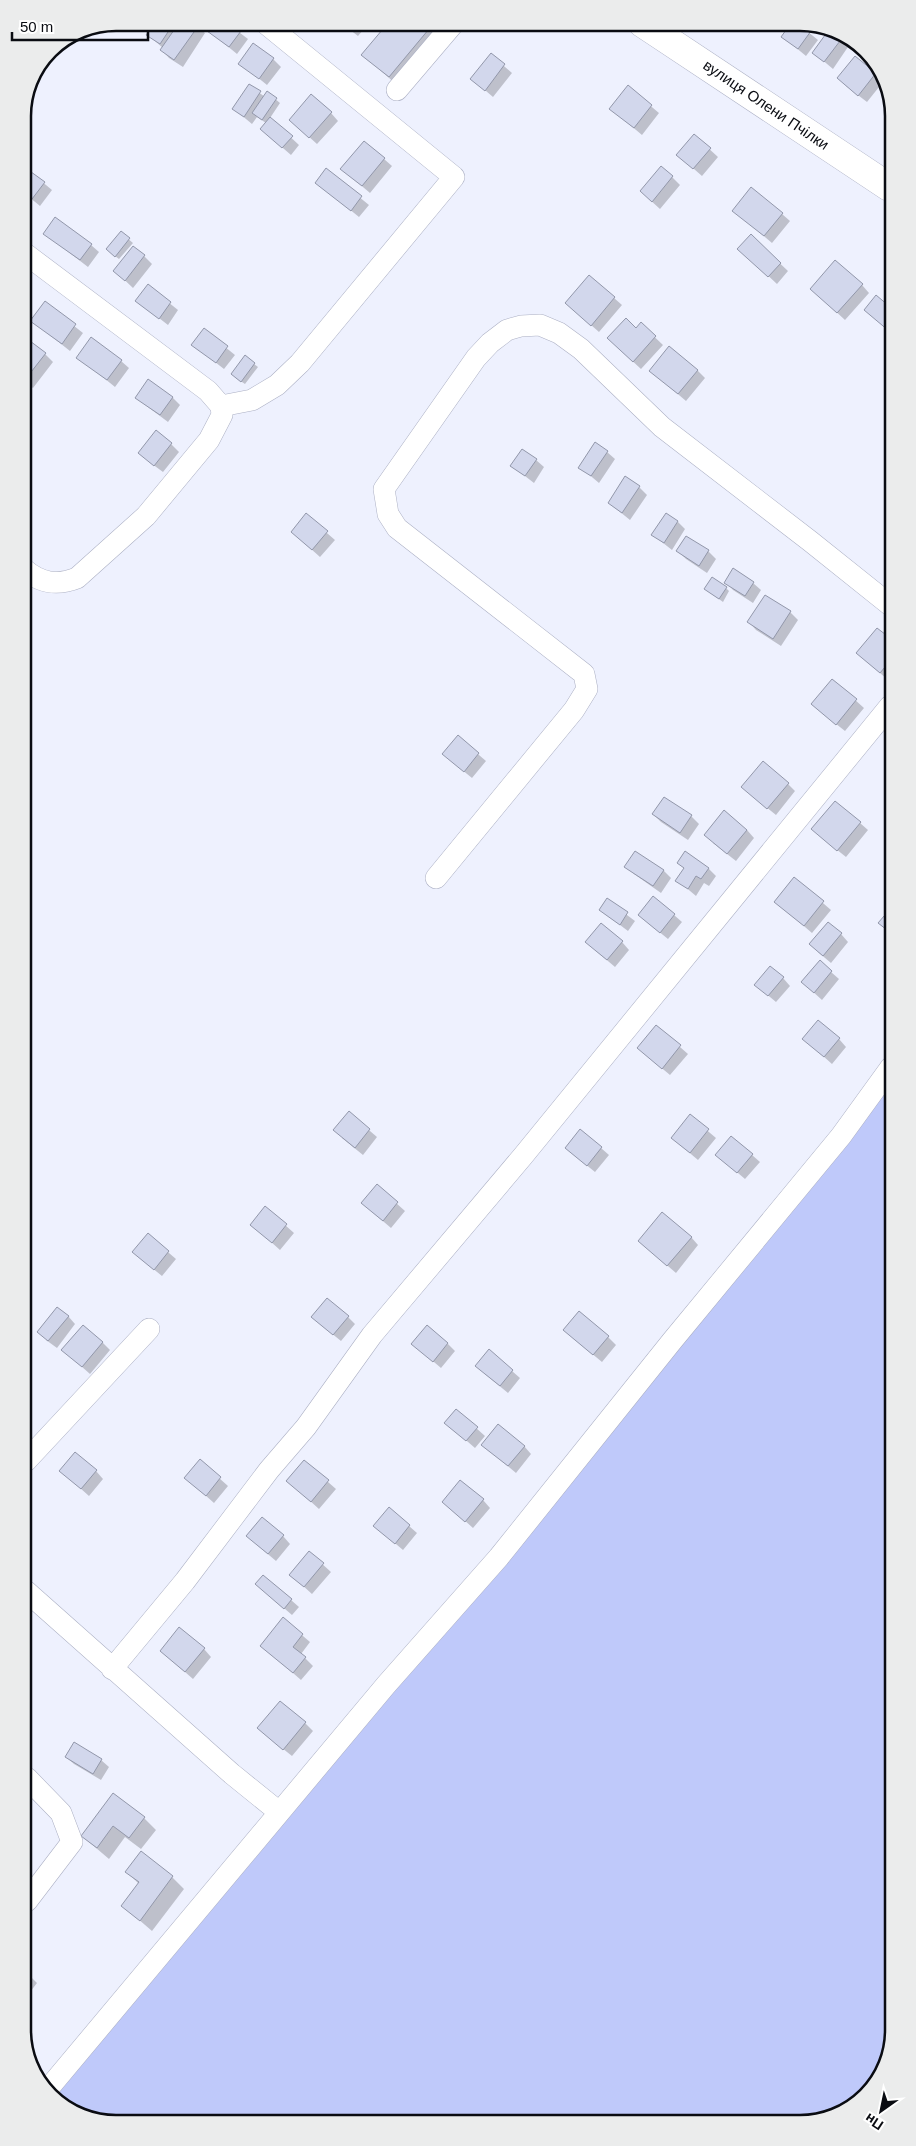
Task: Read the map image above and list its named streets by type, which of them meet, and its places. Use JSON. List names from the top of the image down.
{
  "streets": {
    "street": ["вулиця Олени Пчілки"]
  },
  "scale_bar": "50 m",
  "north": "bottom left"
}
